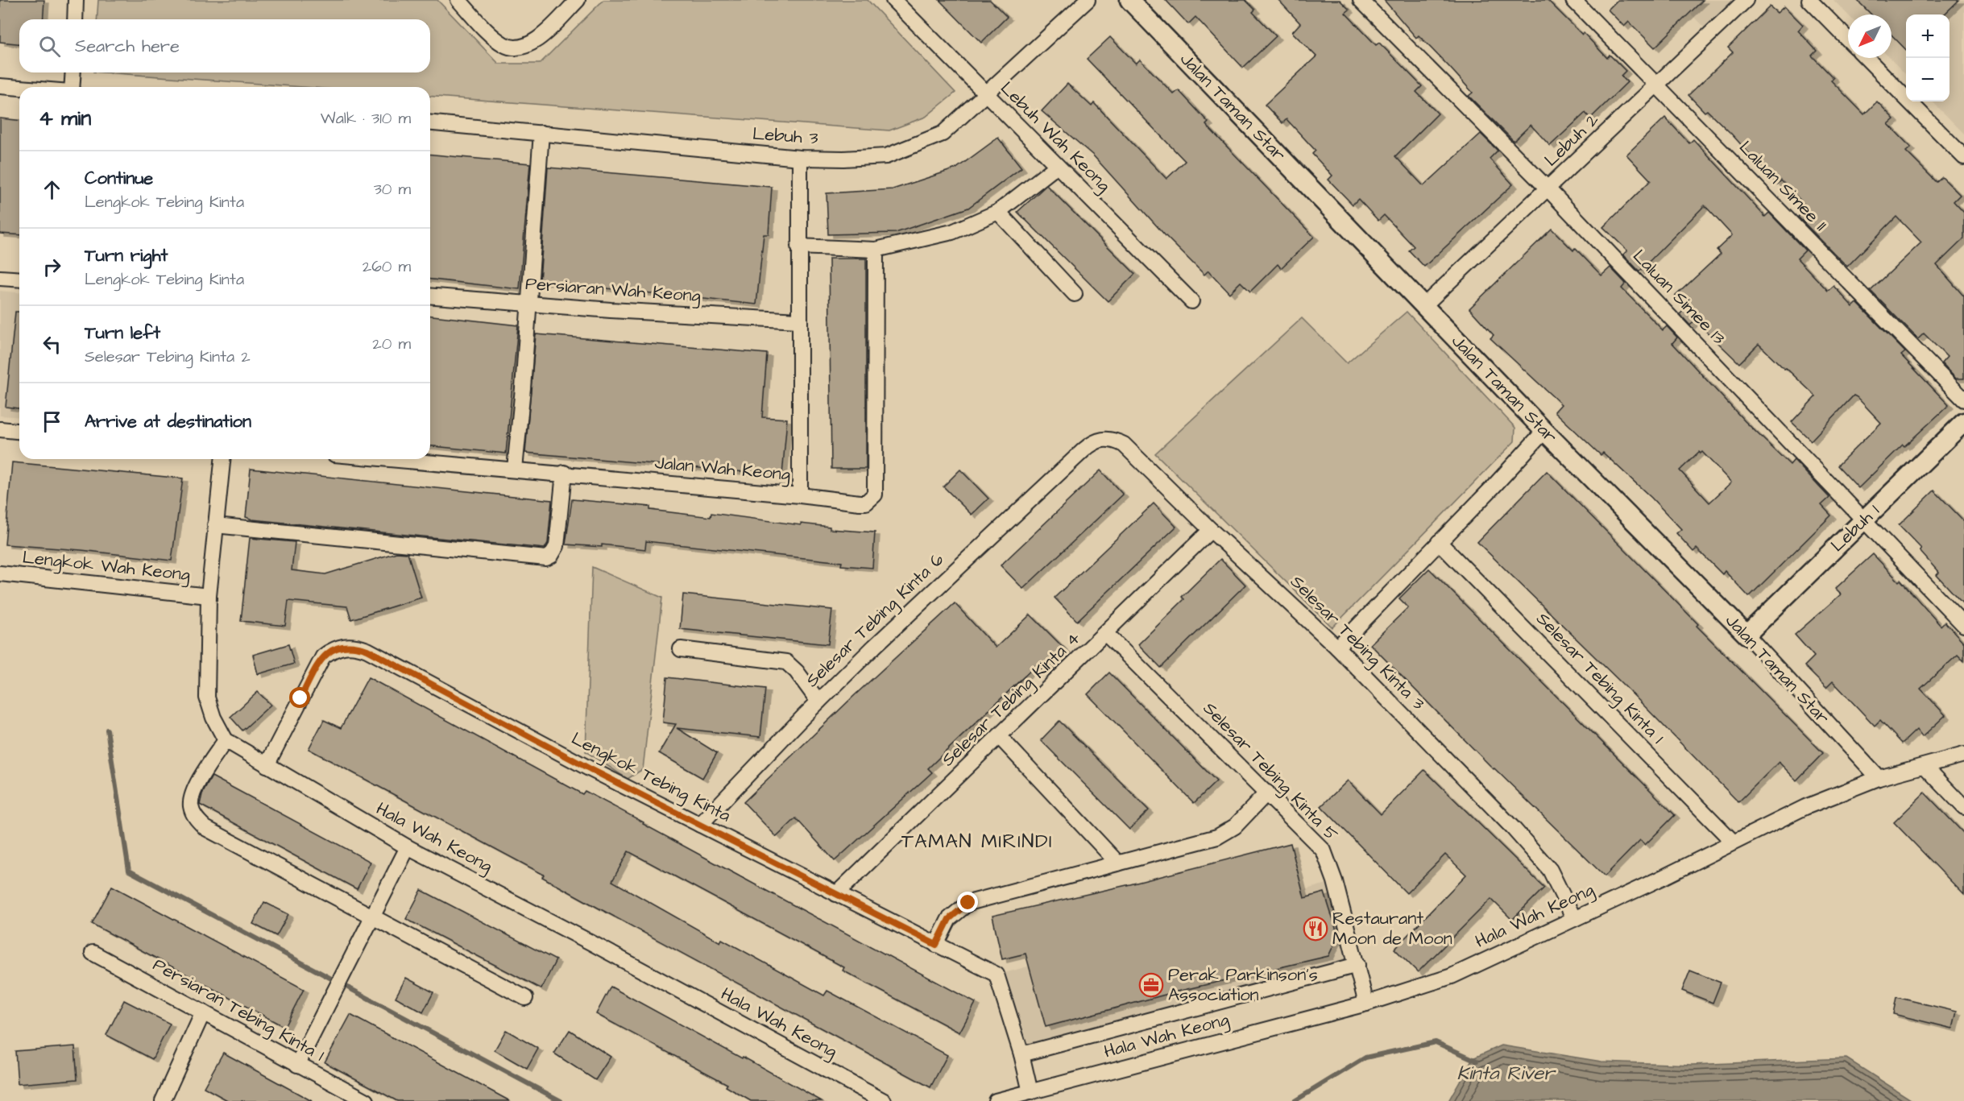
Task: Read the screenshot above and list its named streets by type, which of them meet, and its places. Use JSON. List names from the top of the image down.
{
  "streets": {
    "street": [
      "Jalan Taman Star",
      "Lebuh 3",
      "Lebuh Wah Keong",
      "Lebuh 2",
      "Laluan Simee 11",
      "Persiaran Wah Keong",
      "Laluan Simee 13",
      "Jalan Wah Keong",
      "Lebuh 1",
      "Lengkok Wah Keong",
      "Selesar Tebing Kinta 6",
      "Selesar Tebing Kinta 3",
      "Selesar Tebing Kinta 1",
      "Selesar Tebing Kinta 4",
      "Selesar Tebing Kinta 5",
      "Lengkok Tebing Kinta",
      "Hala Wah Keong",
      "Persiaran Tebing Kinta 1"
    ]
  },
  "crossings": [
    ["Jalan Taman Star", "Lebuh 2"],
    ["Jalan Taman Star", "Lebuh 1"],
    ["Jalan Taman Star", "Hala Wah Keong"],
    ["Lebuh 3", "Lebuh Wah Keong"],
    ["Lebuh 3", "Jalan Wah Keong"],
    ["Lebuh 2", "Laluan Simee 11"],
    ["Lebuh 2", "Laluan Simee 13"],
    ["Persiaran Wah Keong", "Jalan Wah Keong"],
    ["Laluan Simee 13", "Lebuh 1"],
    ["Selesar Tebing Kinta 6", "Selesar Tebing Kinta 3"],
    ["Selesar Tebing Kinta 6", "Lengkok Tebing Kinta"],
    ["Selesar Tebing Kinta 3", "Selesar Tebing Kinta 4"],
    ["Selesar Tebing Kinta 3", "Hala Wah Keong"],
    ["Selesar Tebing Kinta 1", "Hala Wah Keong"],
    ["Selesar Tebing Kinta 4", "Selesar Tebing Kinta 5"],
    ["Selesar Tebing Kinta 4", "Lengkok Tebing Kinta"],
    ["Selesar Tebing Kinta 5", "Hala Wah Keong"],
    ["Lengkok Tebing Kinta", "Hala Wah Keong"]
  ],
  "districts": ["TAMAN MIRINDI"],
  "water": ["Kinta River"],
  "places": {
    "restaurant": ["Restaurant Moon de Moon"],
    "office": ["Perak Parkinson's Association"]
  },
  "north": "bottom left",
  "page": {
    "map_buttons": ["+", "−"],
    "search": "Search here",
    "heading": ["4 min", "Walk · 310 m"],
    "list": [
      ["Continue", "Lengkok Tebing Kinta", "30 m"],
      ["Turn right", "Lengkok Tebing Kinta", "260 m"],
      ["Turn left", "Selesar Tebing Kinta 2", "20 m"],
      "Arrive at destination"
    ]
  }
}
